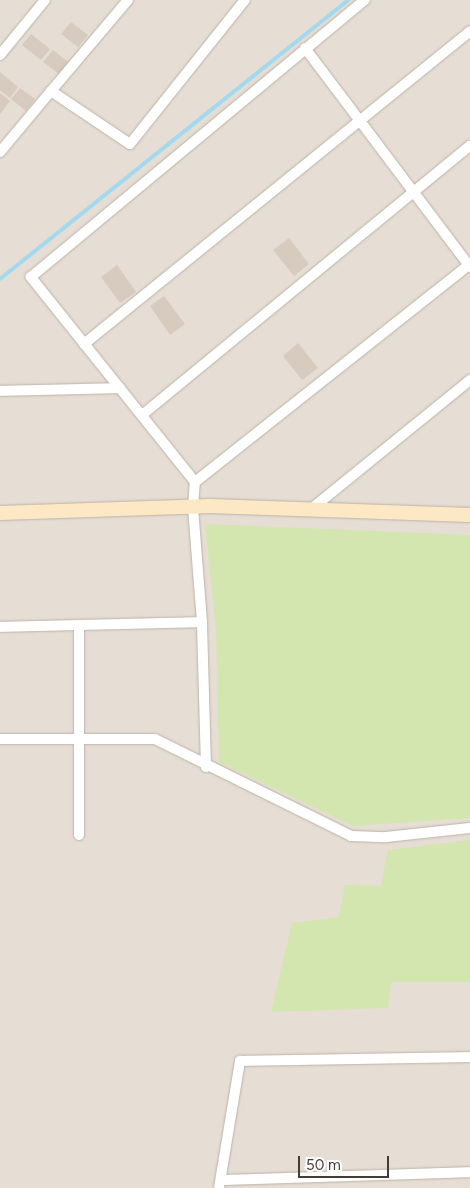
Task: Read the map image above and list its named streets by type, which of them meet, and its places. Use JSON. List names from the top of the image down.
{
  "scale_bar": "50 m"
}
